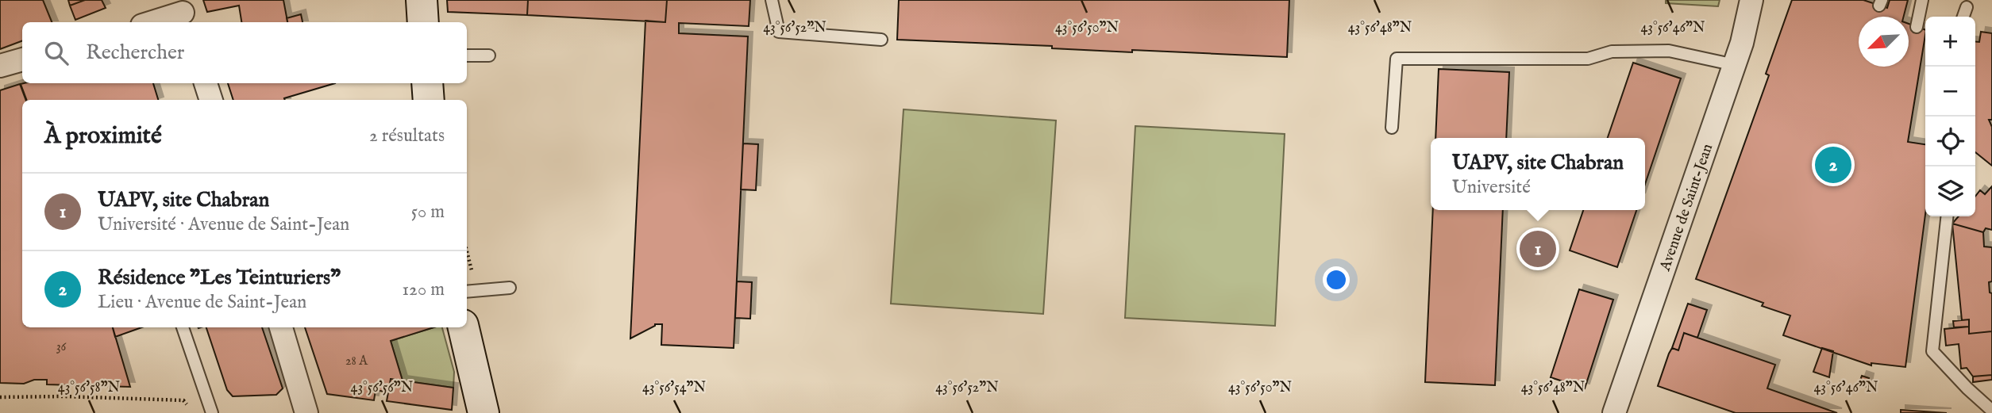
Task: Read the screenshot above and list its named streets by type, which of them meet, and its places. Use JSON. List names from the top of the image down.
{
  "streets": {
    "street": ["Avenue de Saint-Jean"]
  },
  "house_numbers": ["36", "28 A"],
  "north": "bottom left",
  "page": {
    "map_buttons": ["+", "−"],
    "search": "Rechercher",
    "heading": ["À proximité", "2 résultats"],
    "popup": ["UAPV, site Chabran", "Université"],
    "pins": ["2", "1"],
    "list": [
      {
        "mark": "1",
        "name": "UAPV, site Chabran",
        "note": "Université · Avenue de Saint-Jean",
        "value": "50 m"
      },
      {
        "mark": "2",
        "name": "Résidence \"Les Teinturiers\"",
        "note": "Lieu · Avenue de Saint-Jean",
        "value": "120 m"
      }
    ]
  },
  "coordinates": [
    "43°56'48\"N",
    "43°56'52\"N",
    "43°56'50\"N",
    "43°56'46\"N",
    "43°56'58\"N",
    "43°56'56\"N",
    "43°56'54\"N"
  ]
}
